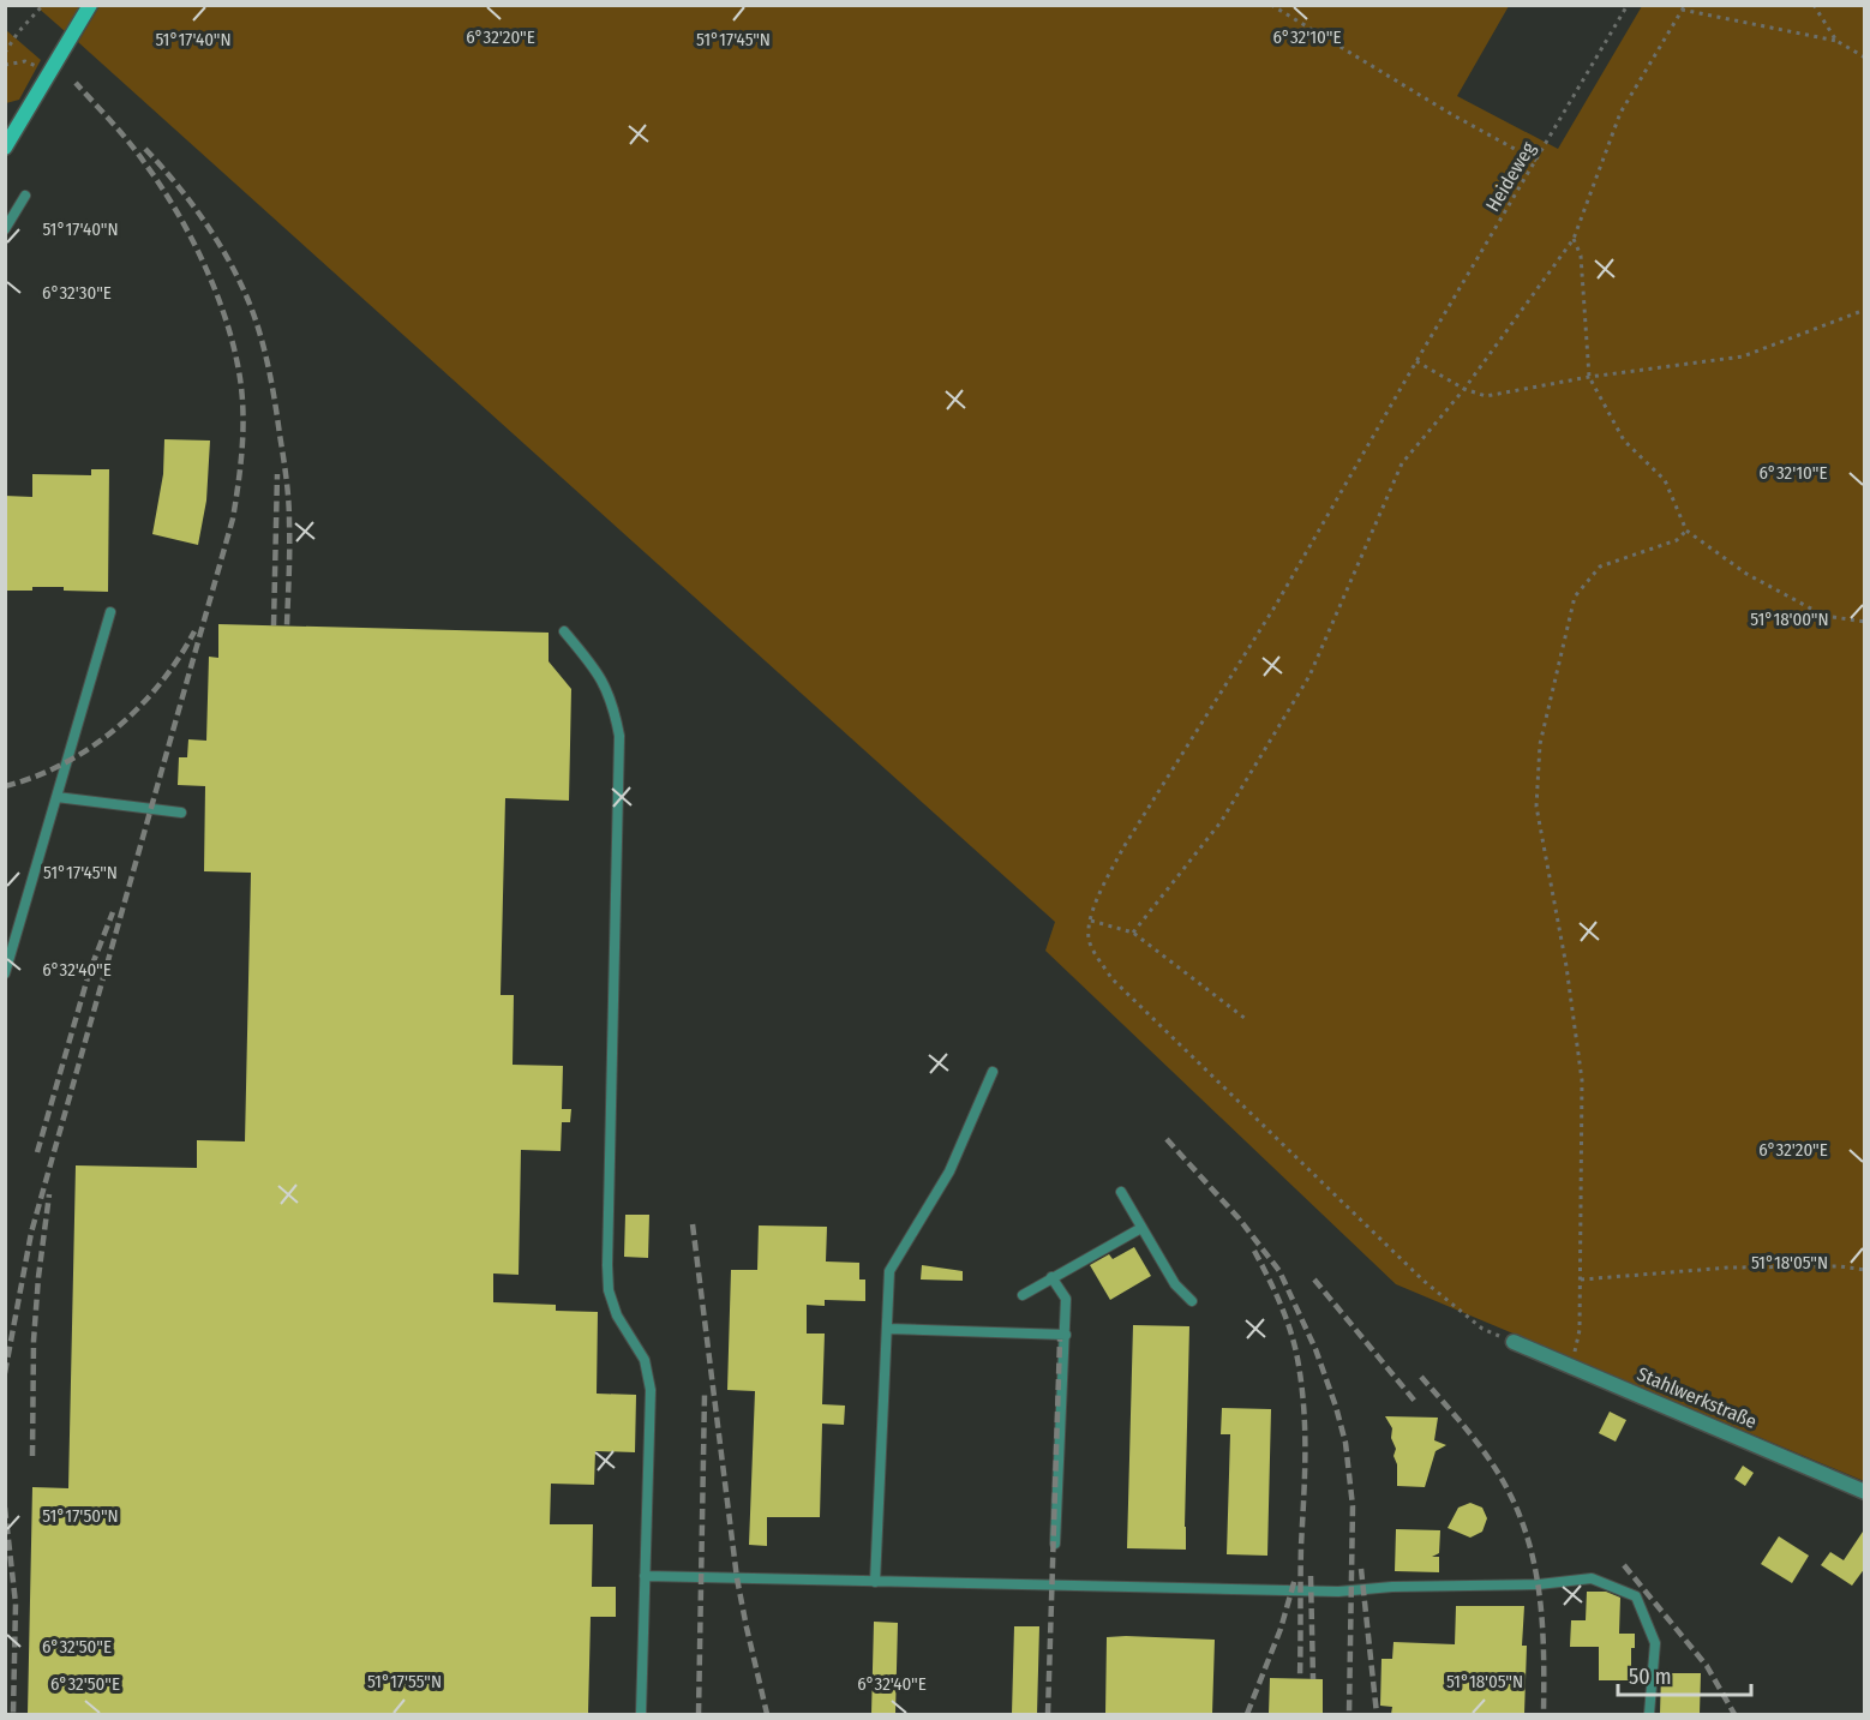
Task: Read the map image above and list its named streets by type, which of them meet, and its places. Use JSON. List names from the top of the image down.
{
  "streets": {
    "street": ["Stahlwerkstraße"],
    "path": ["Heideweg"]
  },
  "scale_bar": "50 m",
  "coordinates": [
    "6°32'10\"E",
    "6°32'20\"E",
    "51°17'40\"N",
    "51°17'45\"N",
    "6°32'30\"E",
    "51°18'00\"N",
    "6°32'40\"E",
    "51°18'05\"N",
    "51°17'50\"N",
    "6°32'50\"E",
    "51°17'55\"N"
  ]
}
